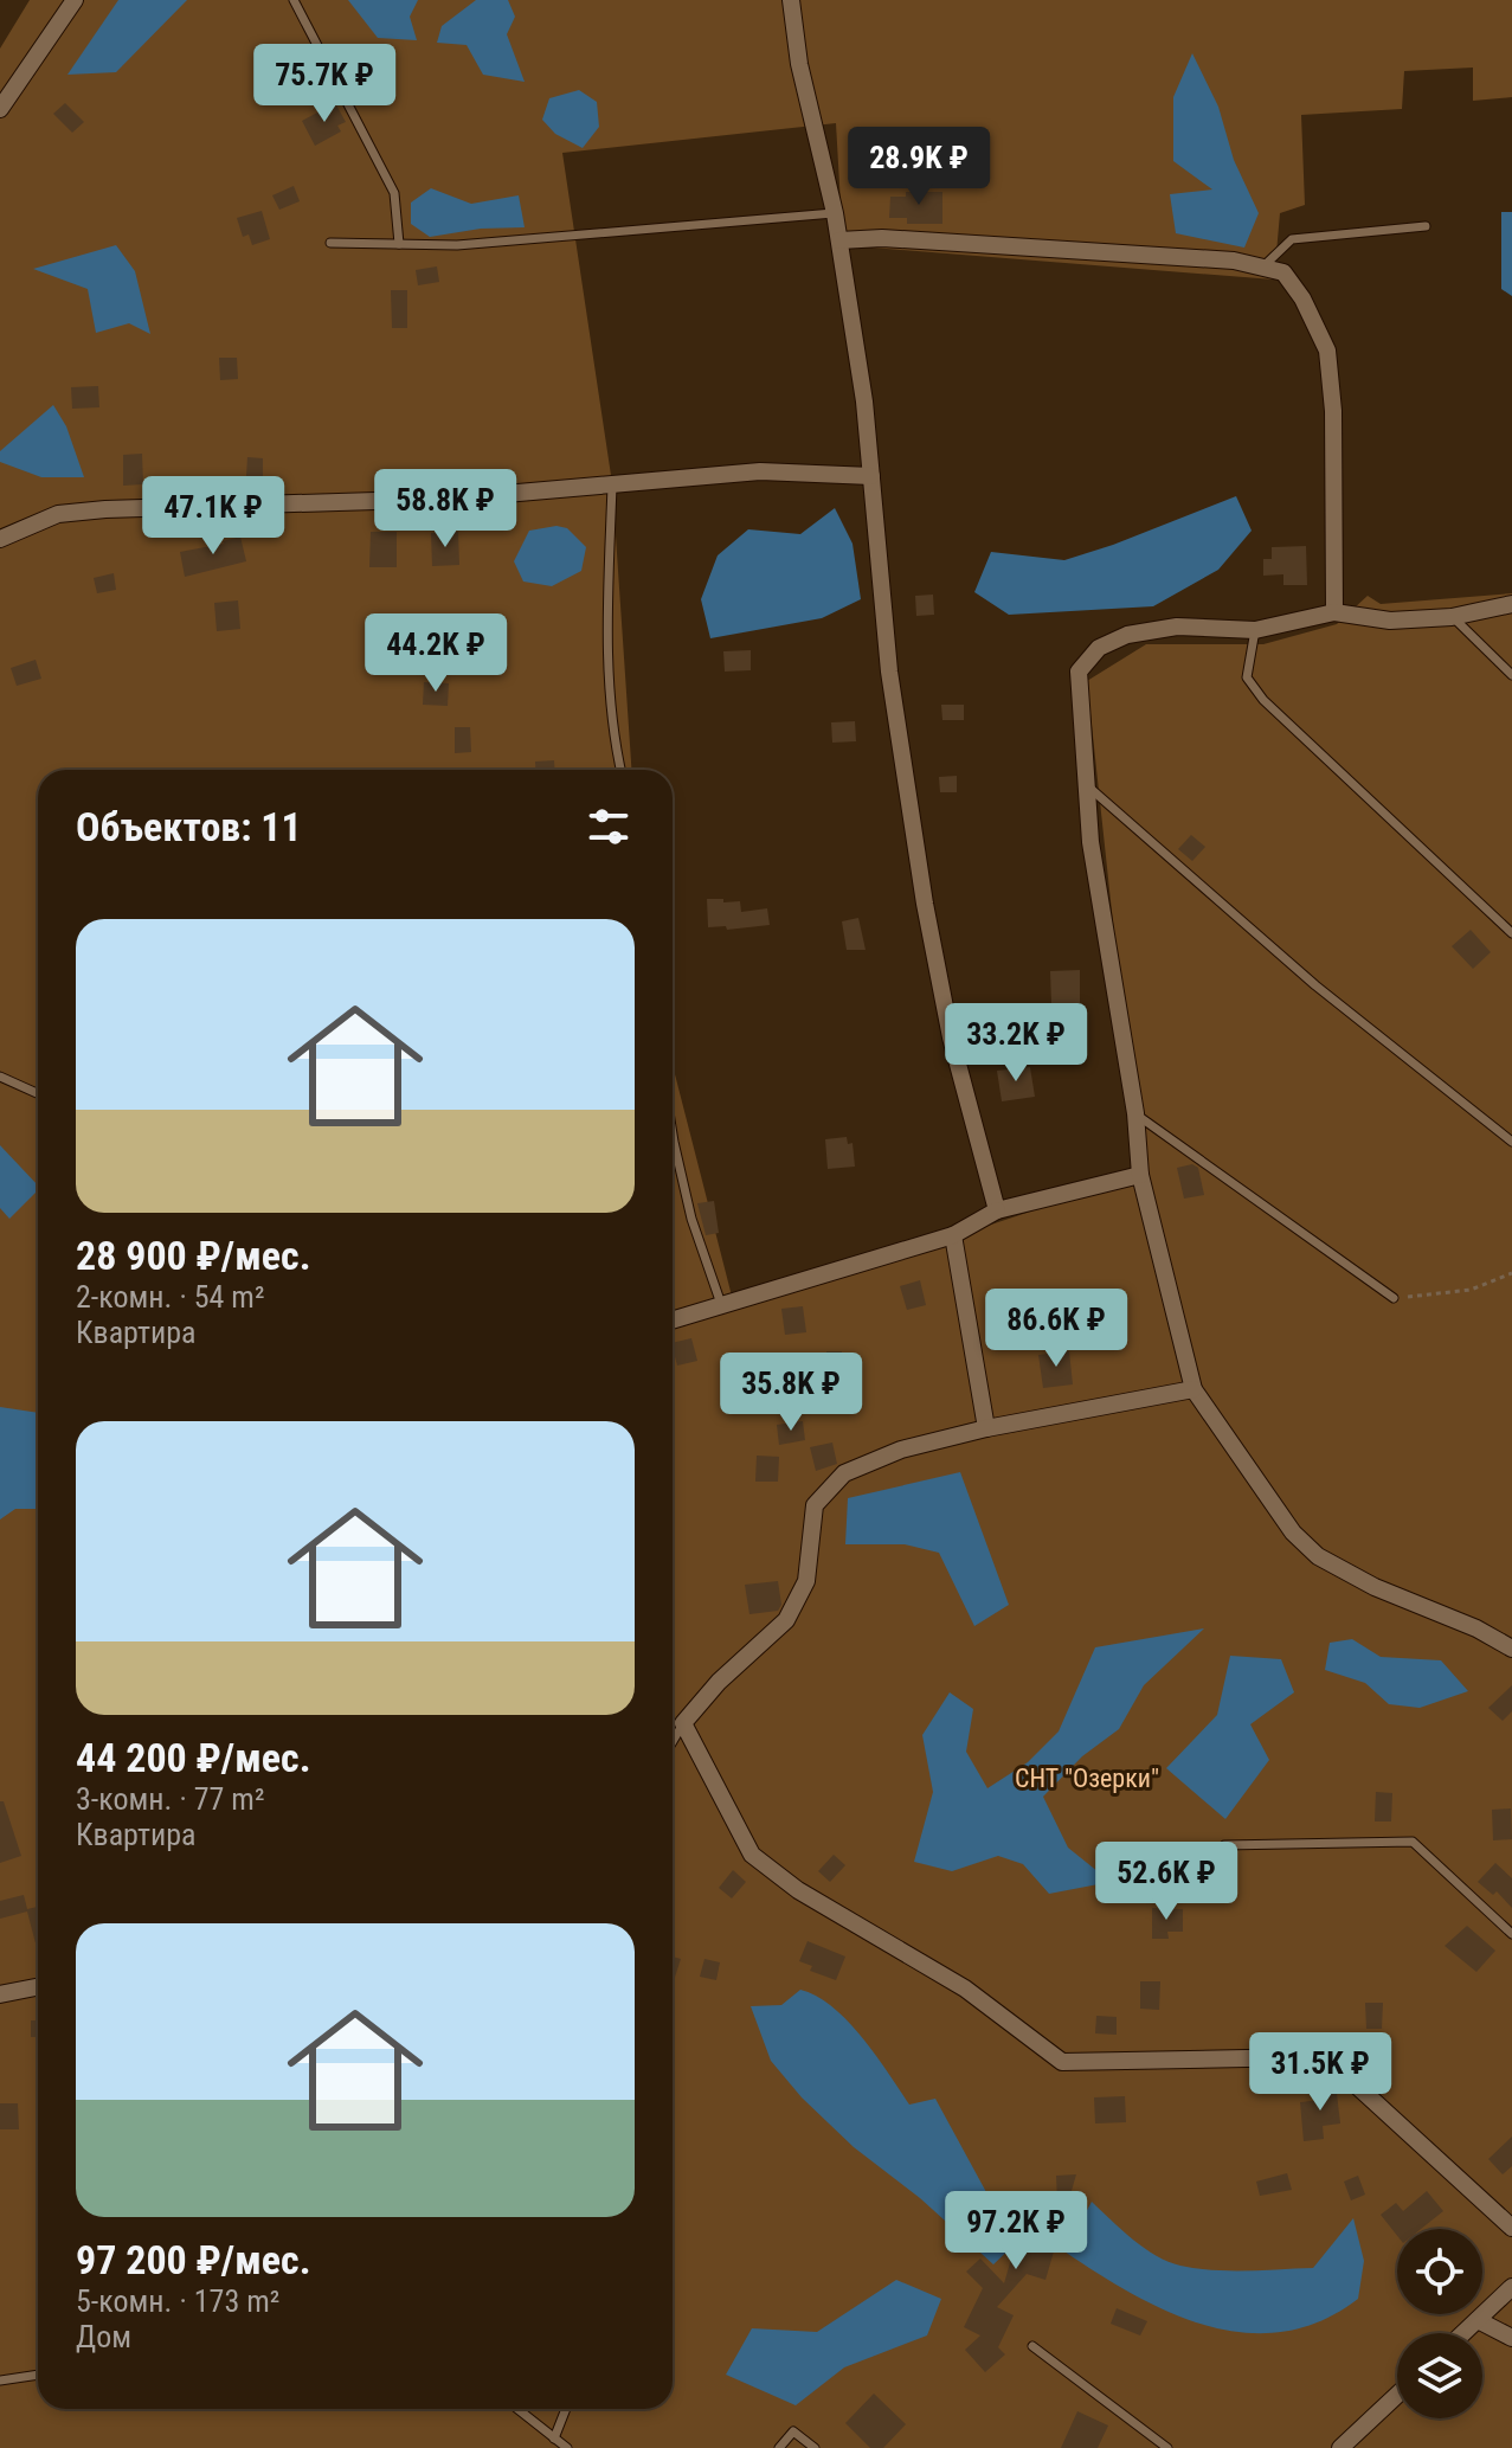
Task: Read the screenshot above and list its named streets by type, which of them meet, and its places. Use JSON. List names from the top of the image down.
{
  "parks": ["СНТ \"Озерки\""],
  "page": {
    "price": [
      "75.7K ₽",
      "28.9K ₽",
      "58.8K ₽",
      "47.1K ₽",
      "44.2K ₽",
      "33.2K ₽",
      "86.6K ₽",
      "35.8K ₽",
      "52.6K ₽",
      "31.5K ₽",
      "97.2K ₽"
    ],
    "heading": "Объектов: 11",
    "list": [
      {
        "name": "28 900 ₽/мес.",
        "note": "2-комн. · 54 m² · Квартира"
      },
      {
        "name": "44 200 ₽/мес.",
        "note": "3-комн. · 77 m² · Квартира"
      },
      {
        "name": "97 200 ₽/мес.",
        "note": "5-комн. · 173 m² · Дом"
      }
    ]
  }
}
